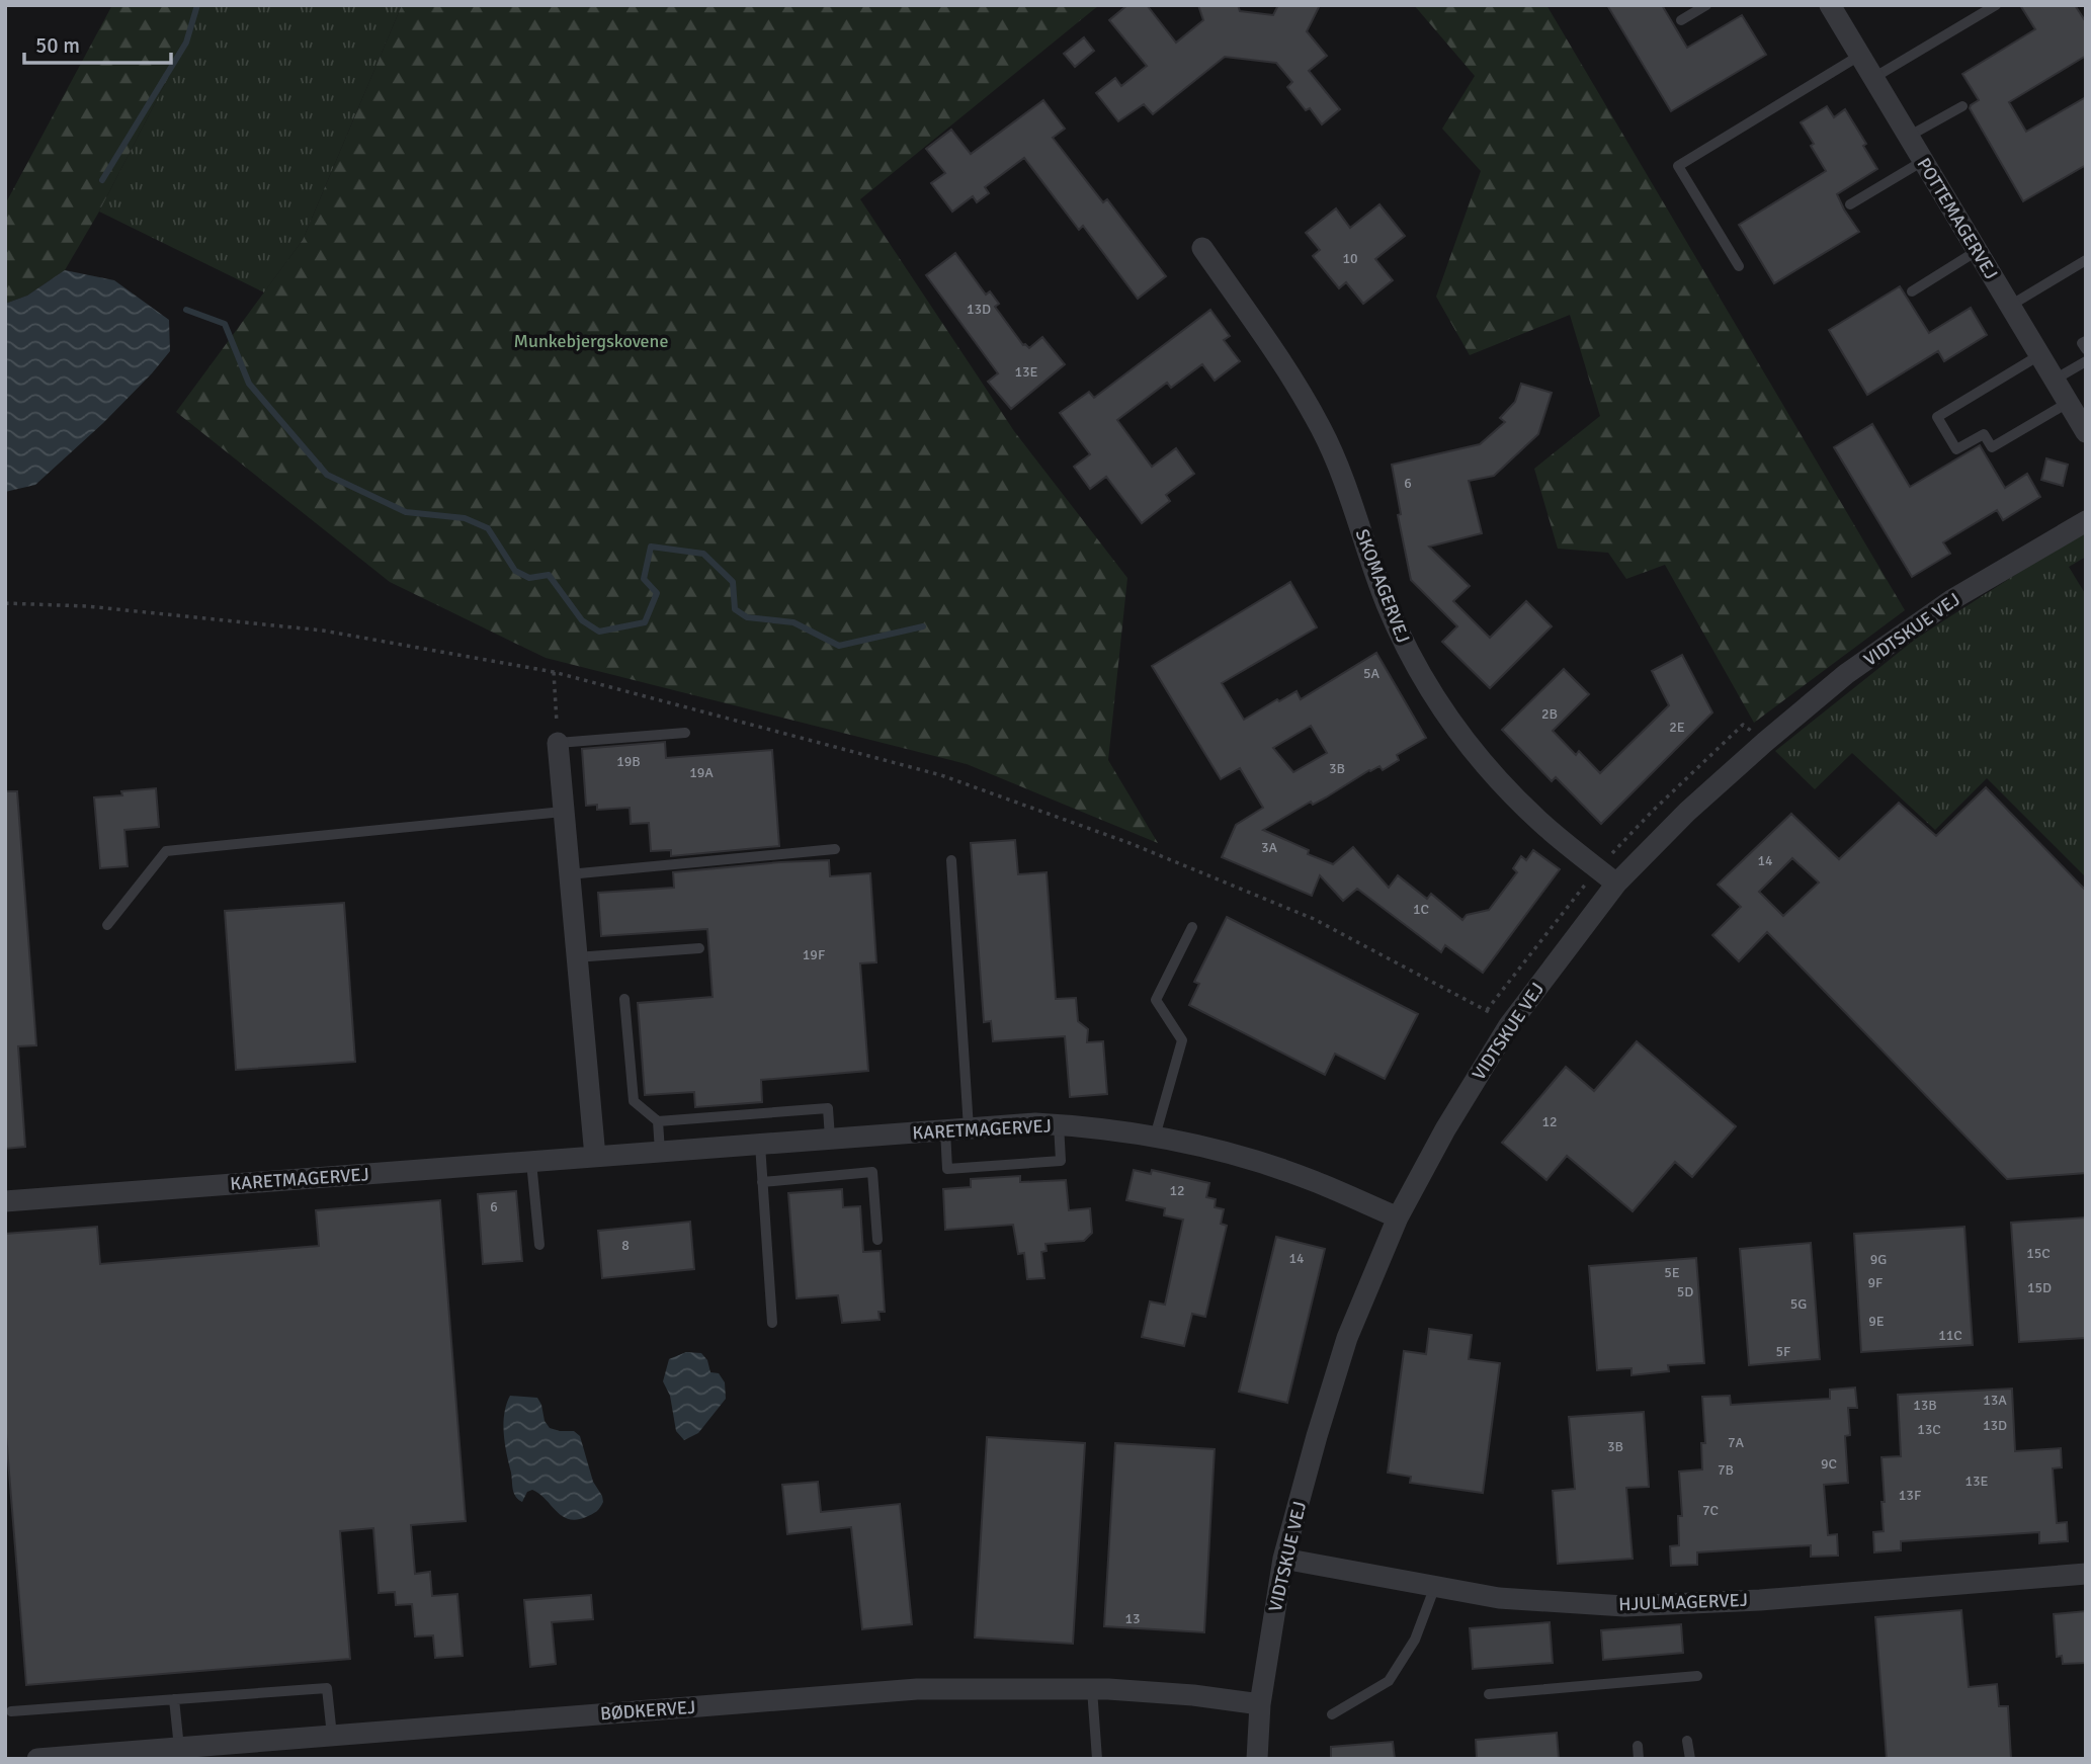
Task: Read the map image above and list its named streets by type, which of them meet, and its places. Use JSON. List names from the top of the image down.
{
  "streets": {
    "street": [
      "POTTEMAGERVEJ",
      "SKOMAGERVEJ",
      "VIDTSKUE VEJ",
      "KARETMAGERVEJ",
      "HJULMAGERVEJ",
      "BØDKERVEJ"
    ]
  },
  "crossings": [
    ["SKOMAGERVEJ", "VIDTSKUE VEJ"],
    ["VIDTSKUE VEJ", "KARETMAGERVEJ"],
    ["VIDTSKUE VEJ", "HJULMAGERVEJ"],
    ["VIDTSKUE VEJ", "BØDKERVEJ"]
  ],
  "parks": ["Munkebjergskovene"],
  "house_numbers": [
    "10",
    "13D",
    "13E",
    "6",
    "5A",
    "2B",
    "2E",
    "19B",
    "3B",
    "19A",
    "3A",
    "14",
    "1C",
    "19F",
    "12",
    "12",
    "6",
    "8",
    "15C",
    "14",
    "9G",
    "5E",
    "9F",
    "15D",
    "5D",
    "5G",
    "9E",
    "11C",
    "5F",
    "13A",
    "13B",
    "13D",
    "13C",
    "7A",
    "3B",
    "9C",
    "7B",
    "13E",
    "13F",
    "7C",
    "13"
  ],
  "scale_bar": "50 m"
}
